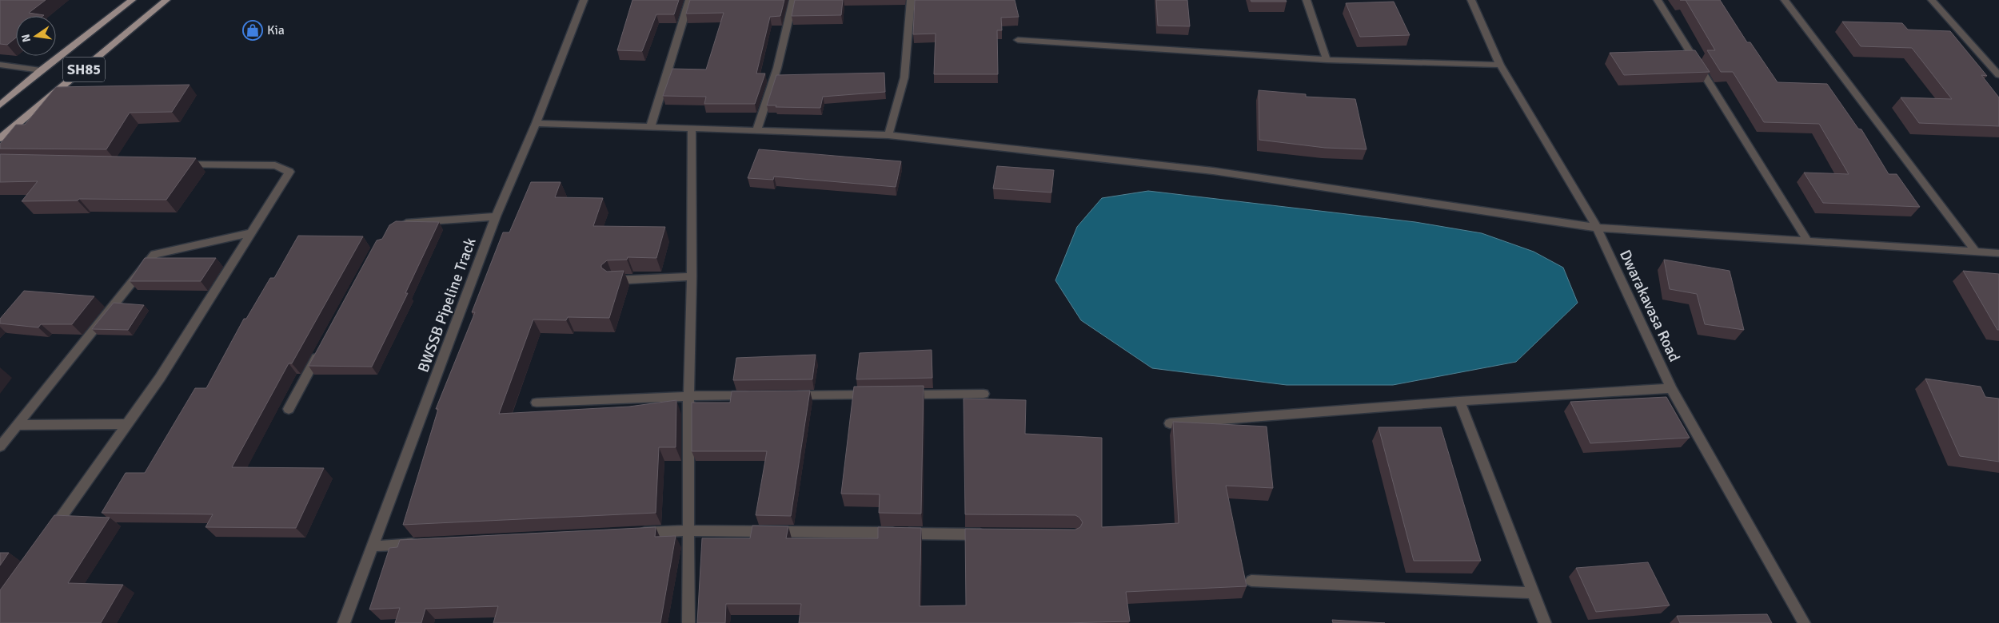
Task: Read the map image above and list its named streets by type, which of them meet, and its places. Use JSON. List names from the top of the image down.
{
  "streets": {
    "main road": ["SH85"],
    "street": ["BWSSB Pipeline Track", "Dwarakavasa Road"]
  },
  "places": {
    "shop": ["Kia"]
  },
  "north": "left"
}
